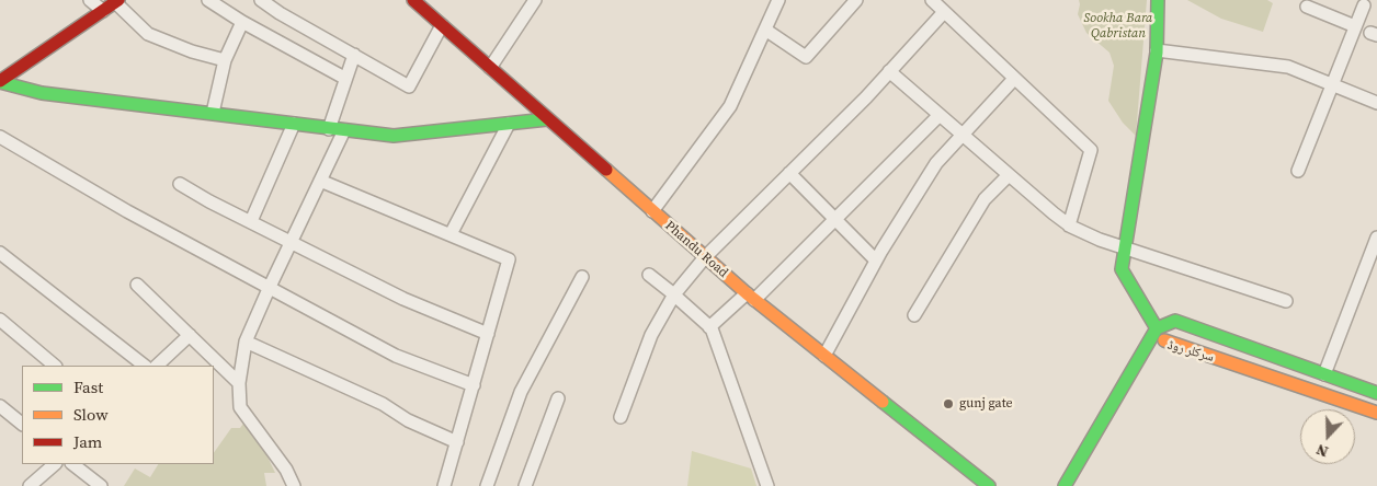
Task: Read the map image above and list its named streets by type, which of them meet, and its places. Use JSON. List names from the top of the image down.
{
  "streets": {
    "main road": ["Phandu Road", "سرکلر روڈ"]
  },
  "parks": ["Sookha Bara Qabristan"],
  "places": ["gunj gate"],
  "legend": ["Fast", "Slow", "Jam"],
  "north": "bottom"
}
